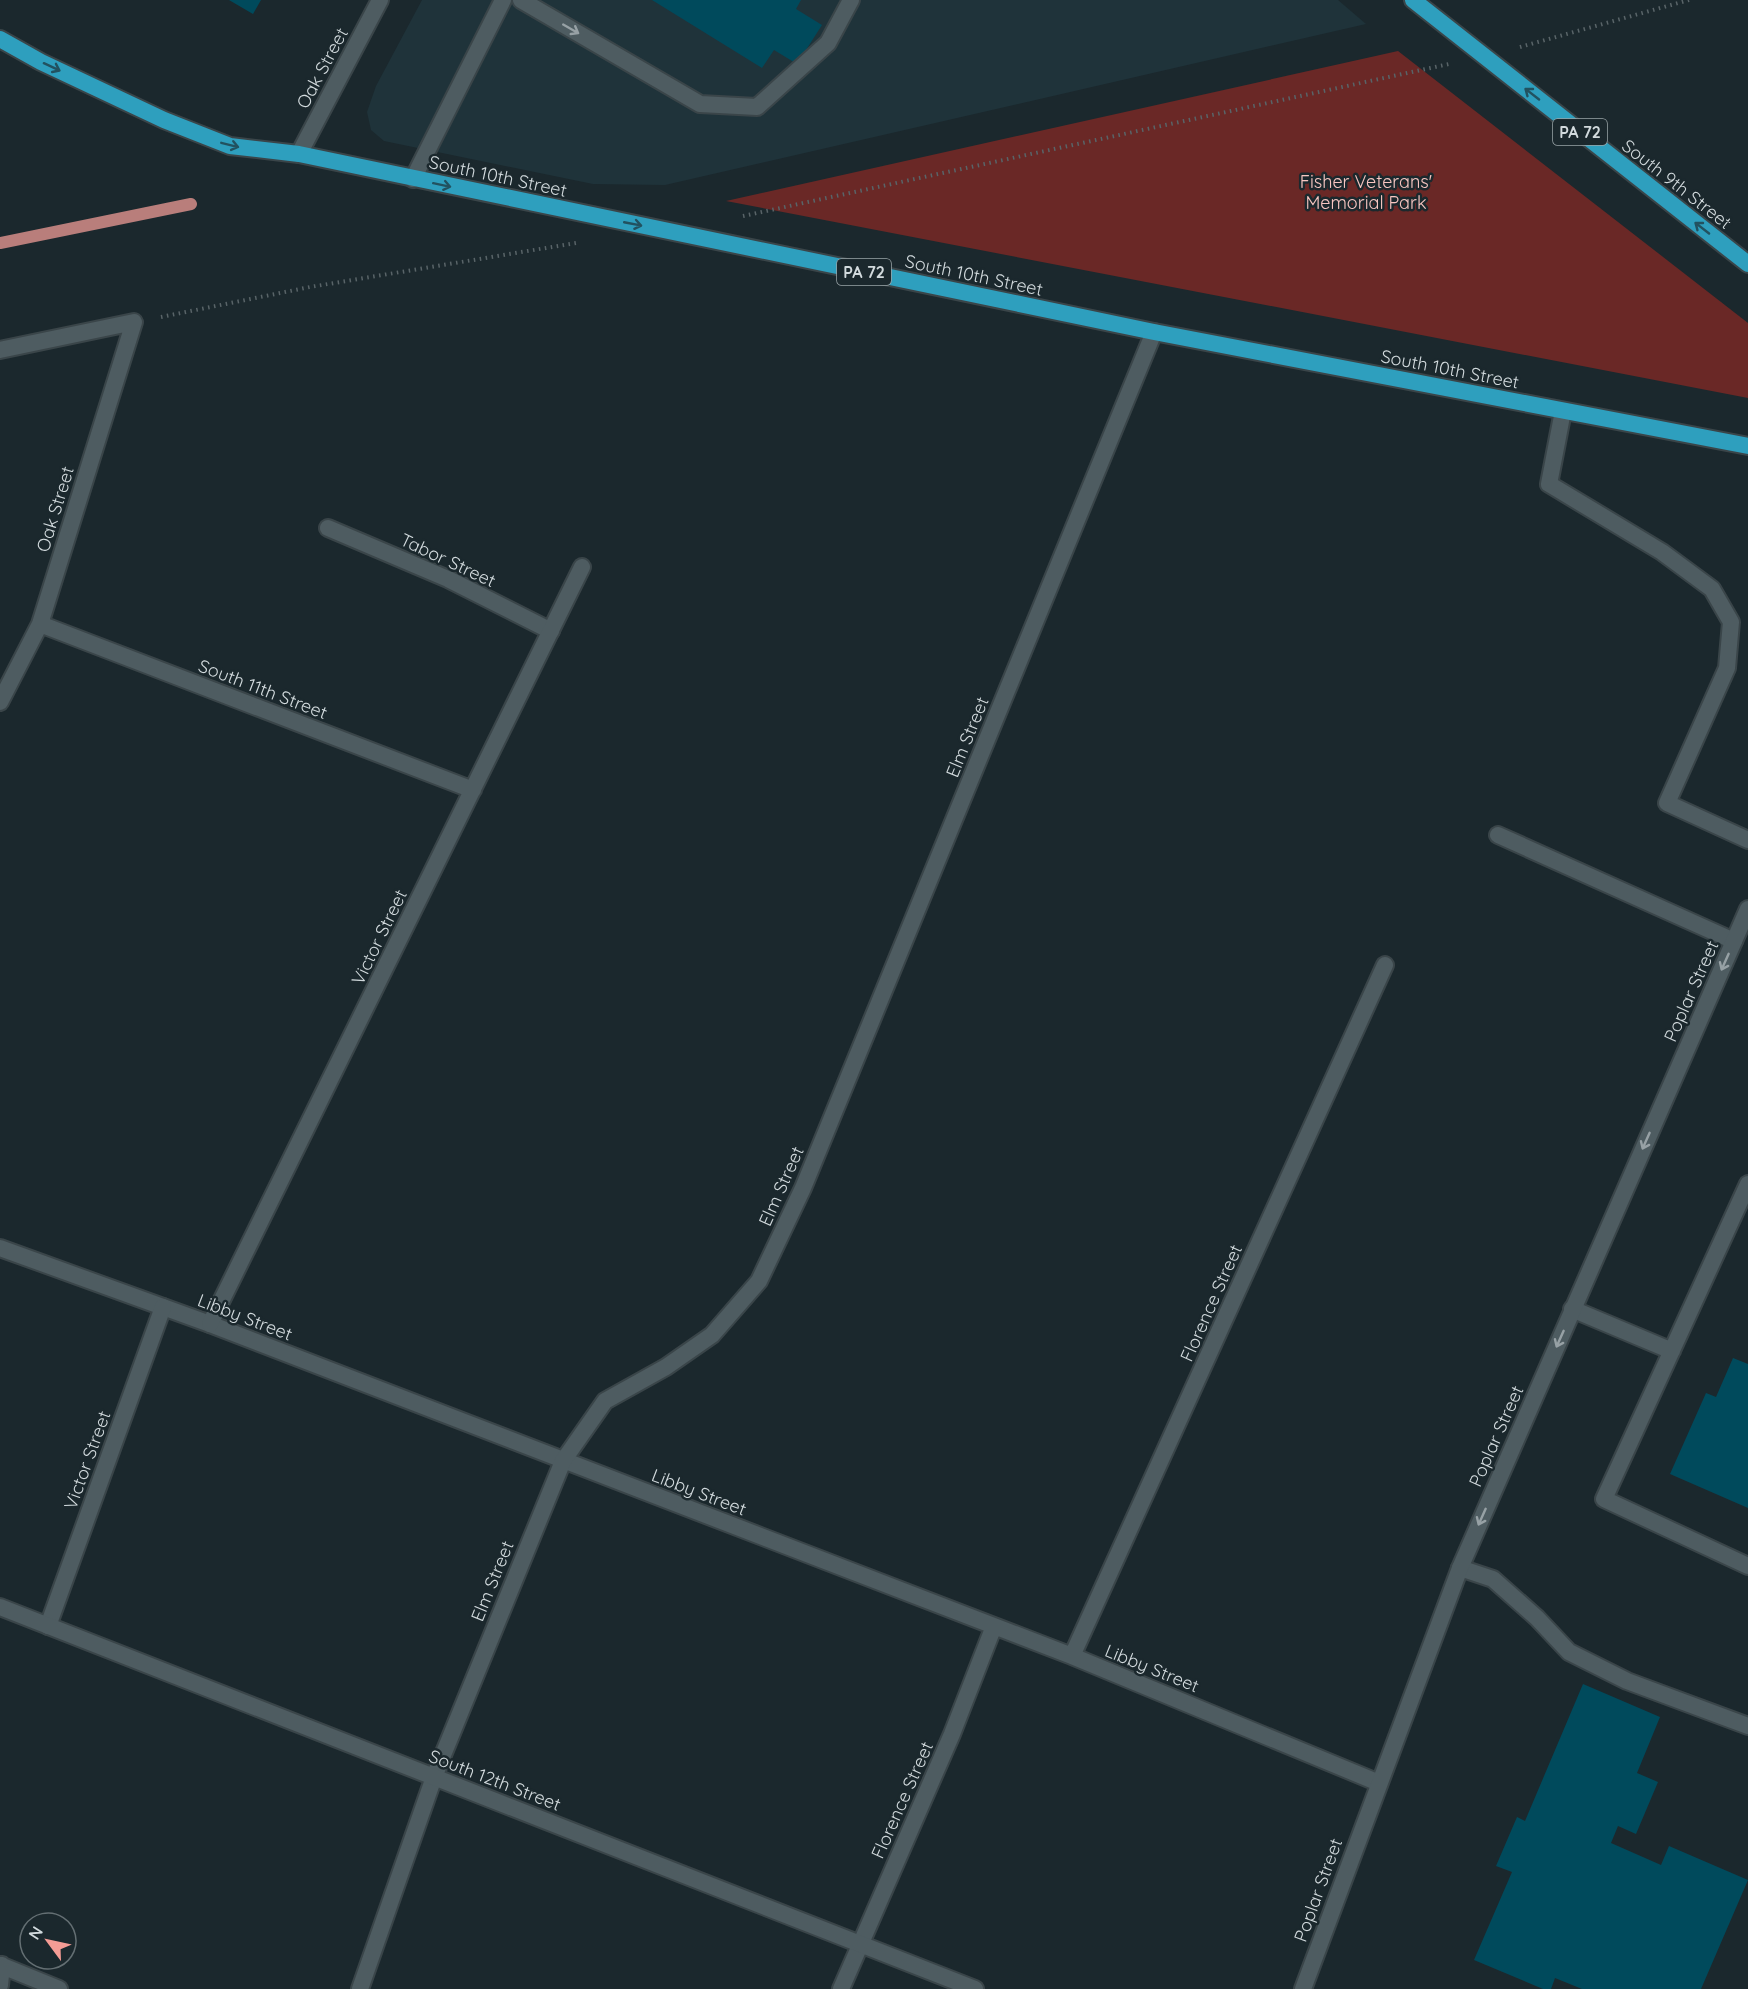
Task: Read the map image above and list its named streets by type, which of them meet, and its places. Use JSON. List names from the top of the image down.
{
  "streets": {
    "highway": ["PA 72", "South 10th Street", "South 9th Street"],
    "street": [
      "Oak Street",
      "Tabor Street",
      "South 11th Street",
      "Elm Street",
      "Victor Street",
      "Poplar Street",
      "Florence Street",
      "Libby Street",
      "South 12th Street"
    ]
  },
  "crossings": [
    ["Oak Street", "South 10th Street"],
    ["Oak Street", "South 11th Street"],
    ["South 10th Street", "Elm Street"],
    ["Tabor Street", "Victor Street"],
    ["South 11th Street", "Victor Street"],
    ["Elm Street", "Libby Street"],
    ["Elm Street", "South 12th Street"],
    ["Victor Street", "Libby Street"],
    ["Victor Street", "South 12th Street"],
    ["Poplar Street", "Libby Street"],
    ["Florence Street", "Libby Street"],
    ["Florence Street", "South 12th Street"]
  ],
  "one_way": ["South 10th Street", "South 9th Street", "Poplar Street"],
  "parks": ["Fisher Veterans' Memorial Park"],
  "north": "top left"
}
